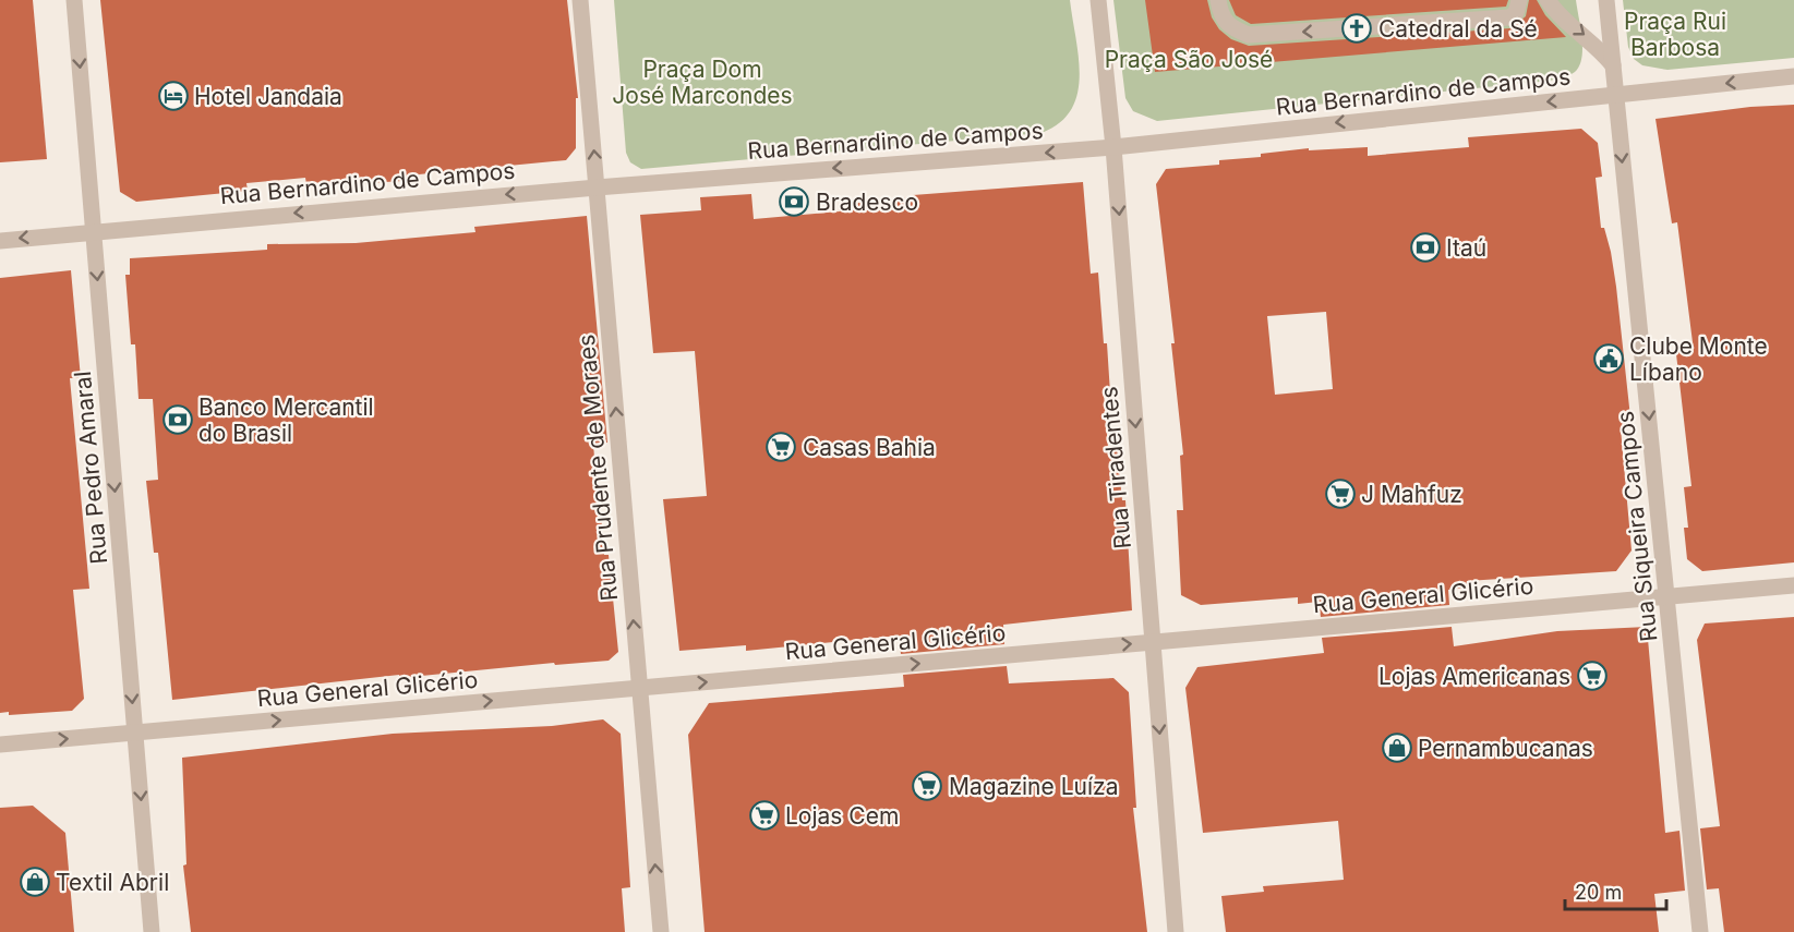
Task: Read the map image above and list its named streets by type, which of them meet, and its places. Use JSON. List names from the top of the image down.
{
  "streets": {
    "street": [
      "Rua Bernardino de Campos",
      "Rua Pedro Amaral",
      "Rua Prudente de Moraes",
      "Rua Tiradentes",
      "Rua Siqueira Campos",
      "Rua General Glicério"
    ]
  },
  "crossings": [
    ["Rua Bernardino de Campos", "Rua Pedro Amaral"],
    ["Rua Bernardino de Campos", "Rua Prudente de Moraes"],
    ["Rua Bernardino de Campos", "Rua Tiradentes"],
    ["Rua Bernardino de Campos", "Rua Siqueira Campos"],
    ["Rua Pedro Amaral", "Rua General Glicério"],
    ["Rua Prudente de Moraes", "Rua General Glicério"],
    ["Rua Tiradentes", "Rua General Glicério"],
    ["Rua Siqueira Campos", "Rua General Glicério"]
  ],
  "one_way": [
    "Rua Bernardino de Campos",
    "Rua Pedro Amaral",
    "Rua Prudente de Moraes",
    "Rua Tiradentes",
    "Rua Siqueira Campos",
    "Rua General Glicério"
  ],
  "parks": ["Praça Rui Barbosa", "Praça São José", "Praça Dom José Marcondes"],
  "places": {
    "church": ["Catedral da Sé"],
    "hotel": ["Hotel Jandaia"],
    "bank": ["Bradesco", "Itaú", "Banco Mercantil do Brasil"],
    "public building": ["Clube Monte Líbano"],
    "supermarket": [
      "Casas Bahia",
      "J Mahfuz",
      "Lojas Americanas",
      "Magazine Luíza",
      "Lojas Cem"
    ],
    "shop": ["Pernambucanas", "Textil Abril"]
  },
  "scale_bar": "20 m"
}
